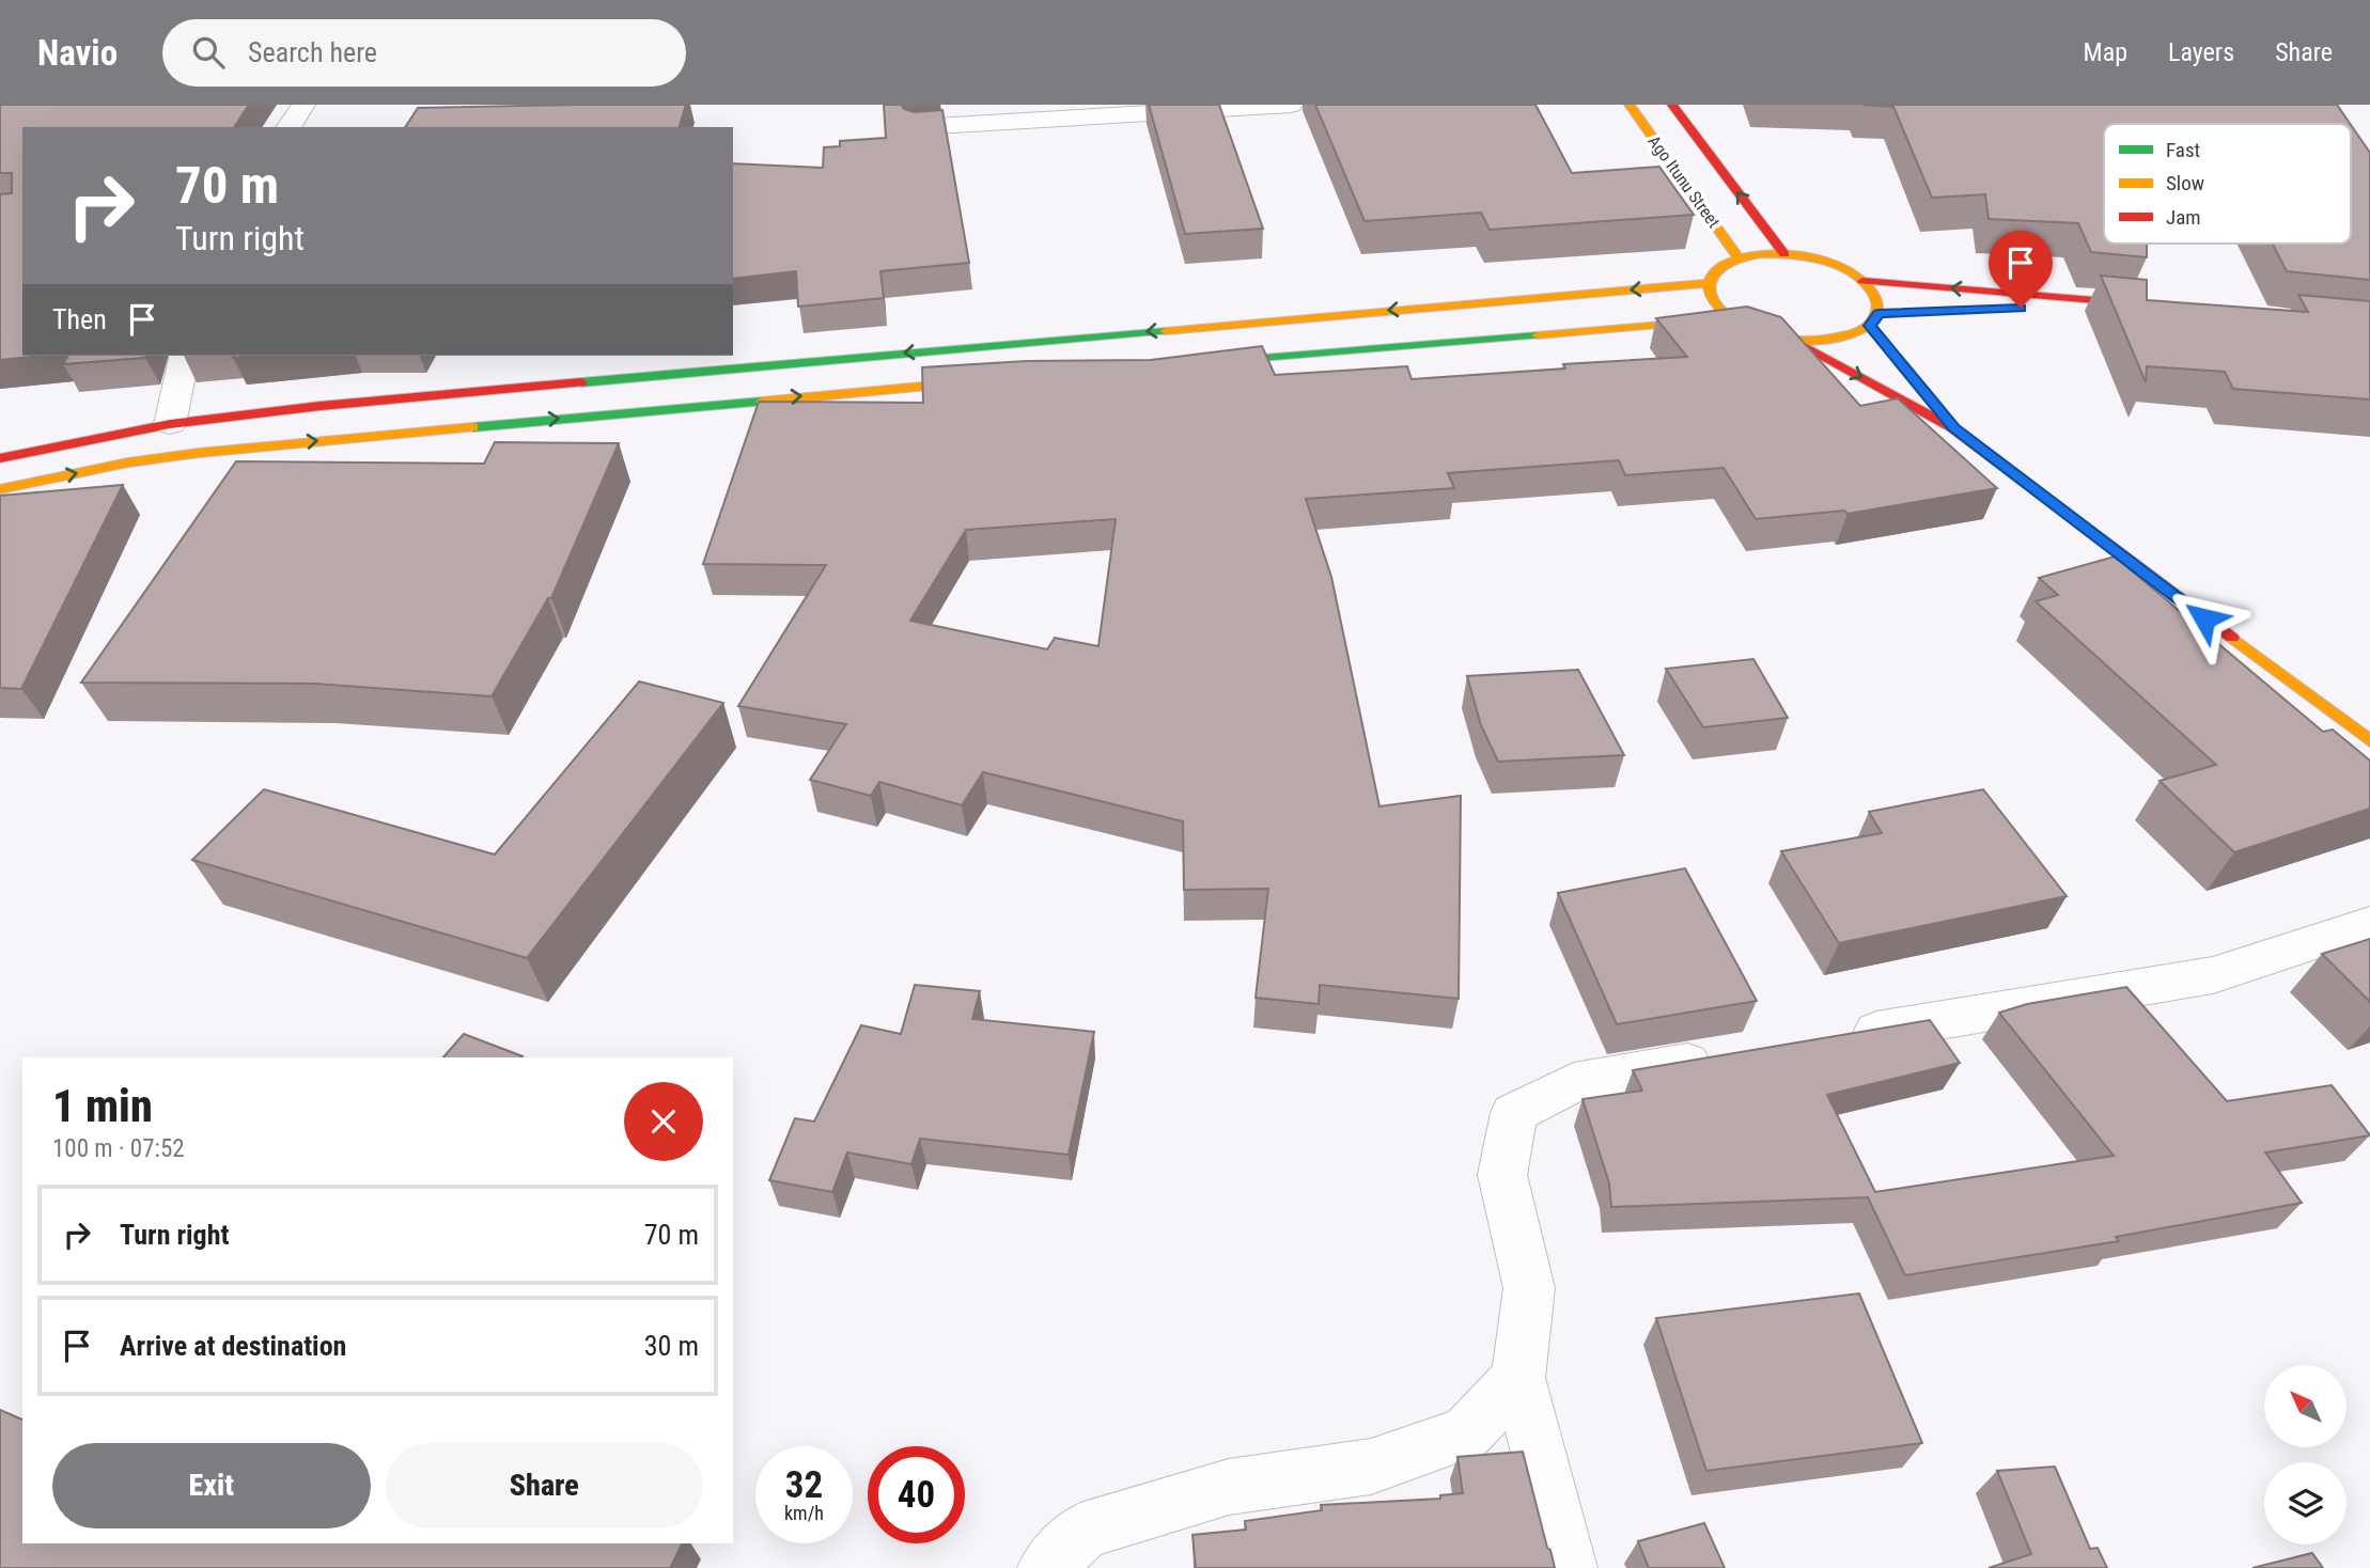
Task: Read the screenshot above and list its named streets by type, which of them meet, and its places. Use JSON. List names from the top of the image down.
{
  "streets": {
    "main road": ["Ago Itunu Street"]
  },
  "legend": ["Fast", "Slow", "Jam"],
  "north": "top left",
  "page": {
    "header": "Navio",
    "search": "Search here",
    "nav": ["Map", "Layers", "Share"],
    "turn": ["70 m", "Turn right"],
    "then": "Then",
    "heading": ["1 min", "100 m · 07:52"],
    "list": [
      {
        "name": "Turn right",
        "value": "70 m"
      },
      {
        "name": "Arrive at destination",
        "value": "30 m"
      }
    ],
    "buttons": ["Exit", "Share"],
    "speed": "32 km/h",
    "limit": "40"
  }
}
